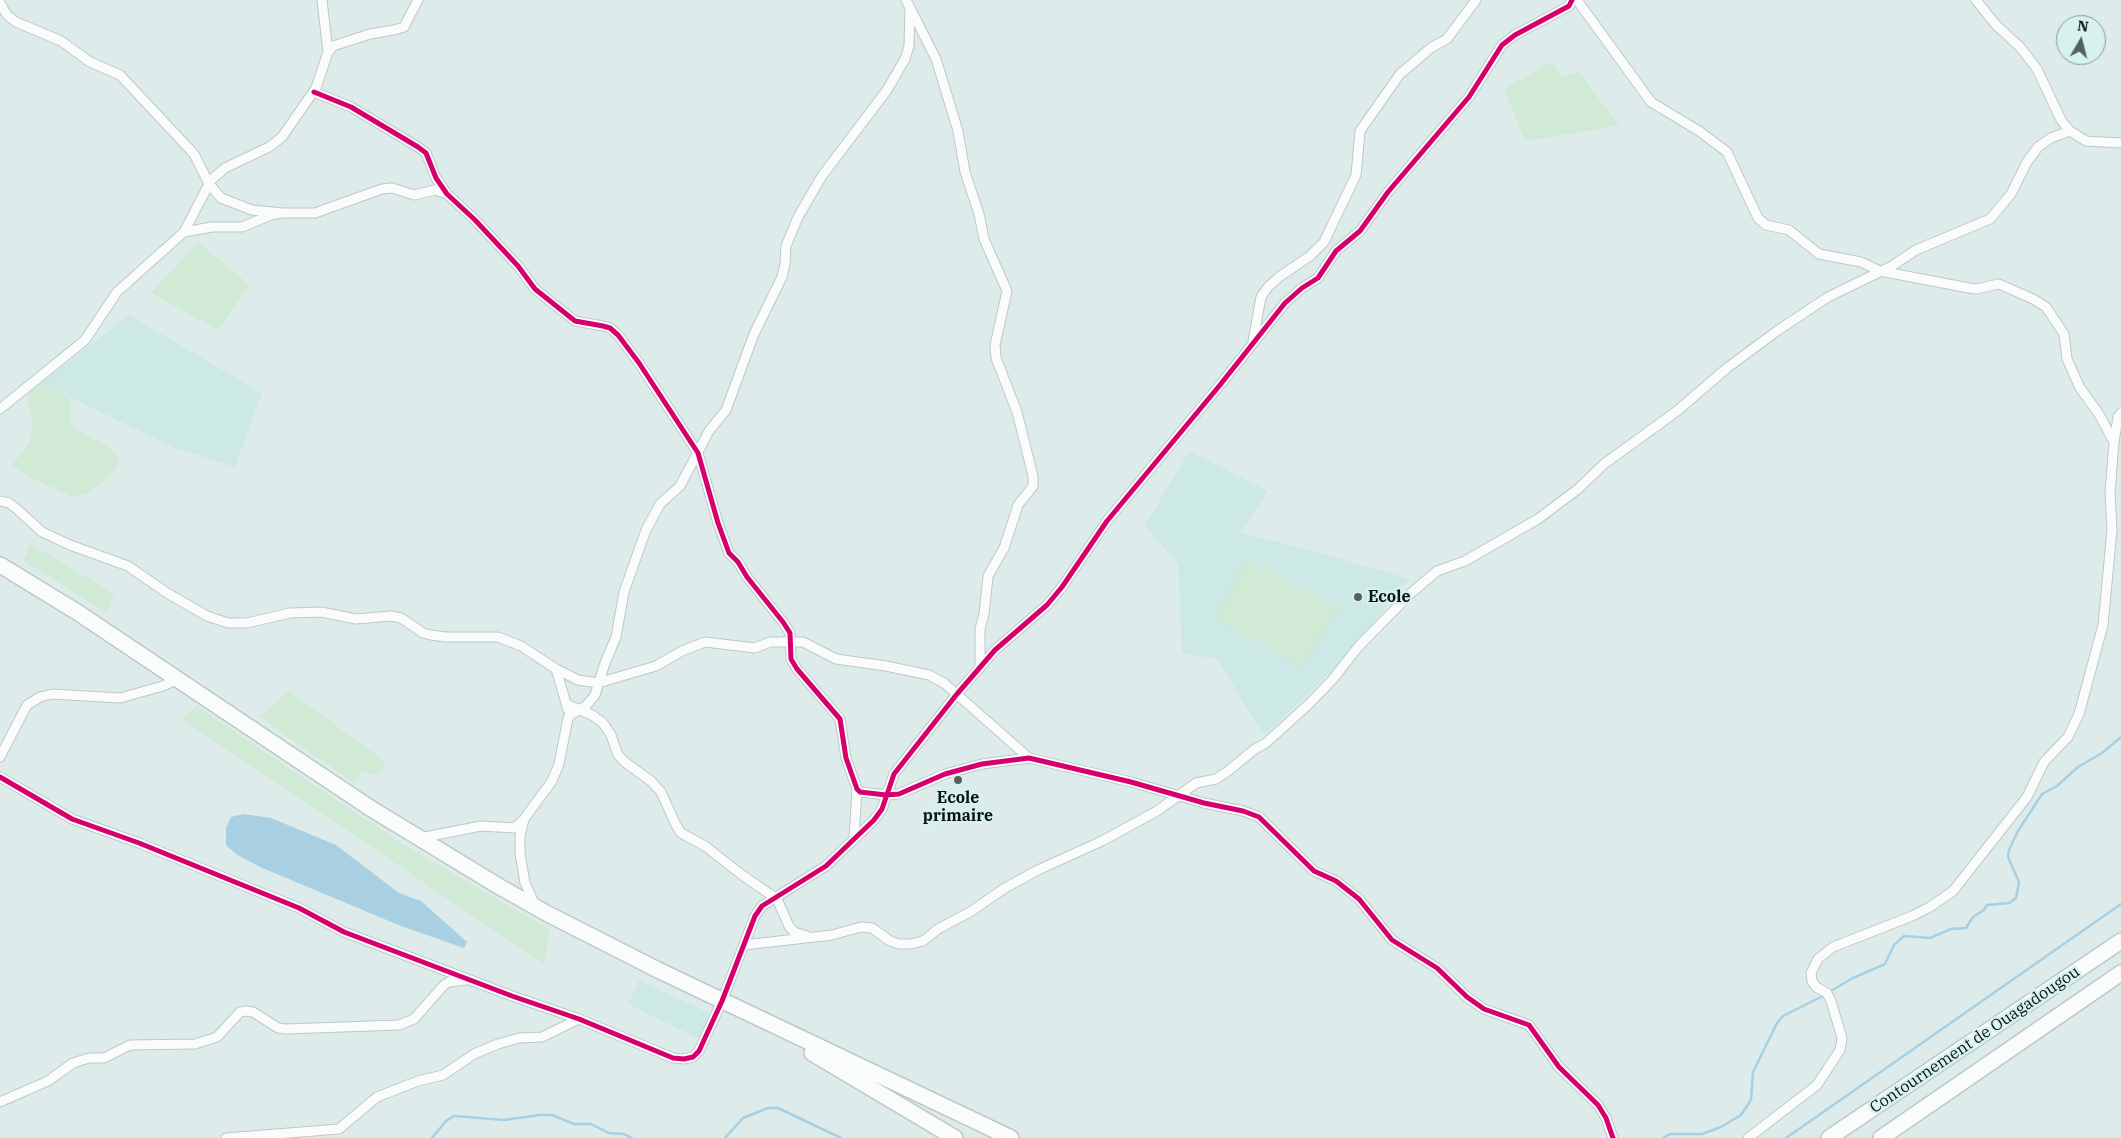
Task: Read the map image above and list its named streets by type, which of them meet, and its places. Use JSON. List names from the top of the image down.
{
  "streets": {
    "main road": ["Contournement de Ouagadougou"]
  },
  "places": ["Ecole", "Ecole primaire"],
  "north": "top"
}
